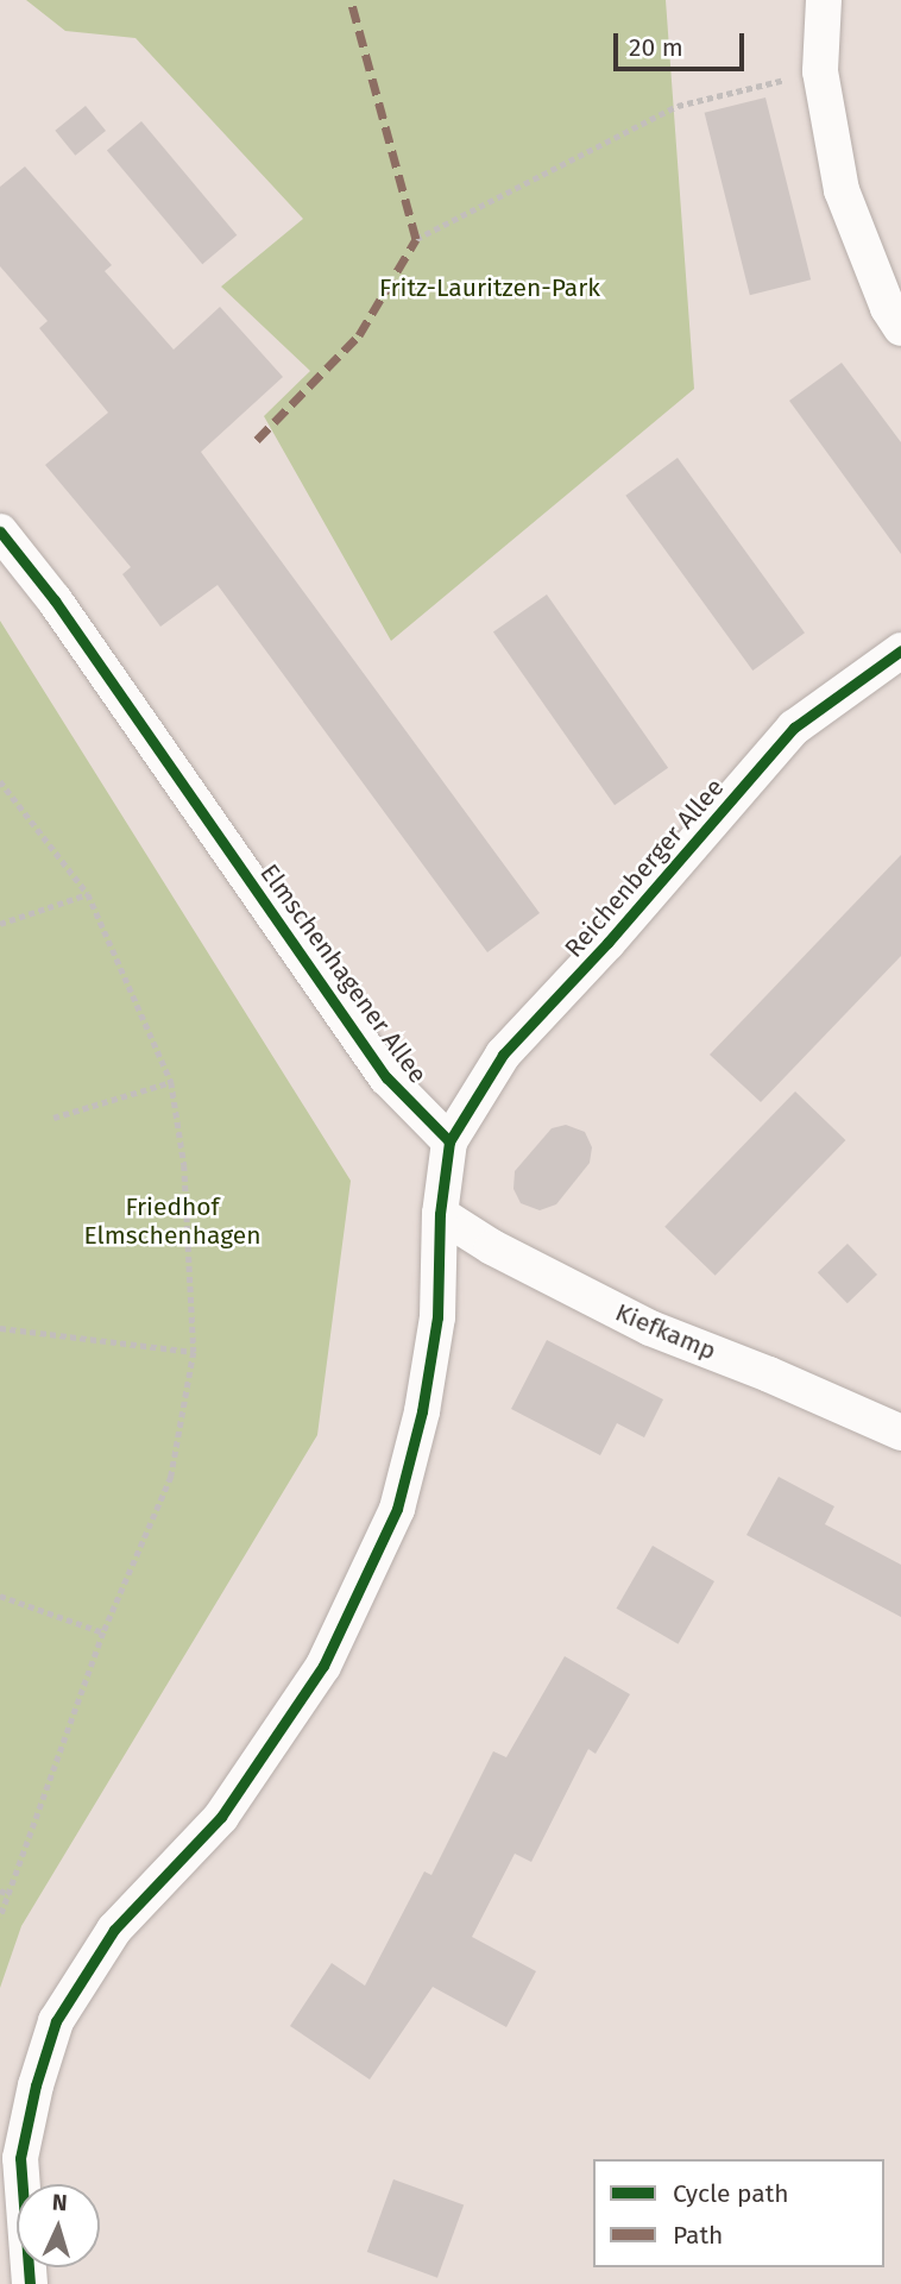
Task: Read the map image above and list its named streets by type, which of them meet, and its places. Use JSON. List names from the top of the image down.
{
  "streets": {
    "street": ["Reichenberger Allee", "Elmschenhagener Allee", "Kiefkamp"]
  },
  "crossings": [
    ["Reichenberger Allee", "Elmschenhagener Allee"]
  ],
  "parks": ["Fritz-Lauritzen-Park", "Friedhof Elmschenhagen"],
  "legend": ["Cycle path", "Path"],
  "scale_bar": "20 m",
  "north": "top"
}
